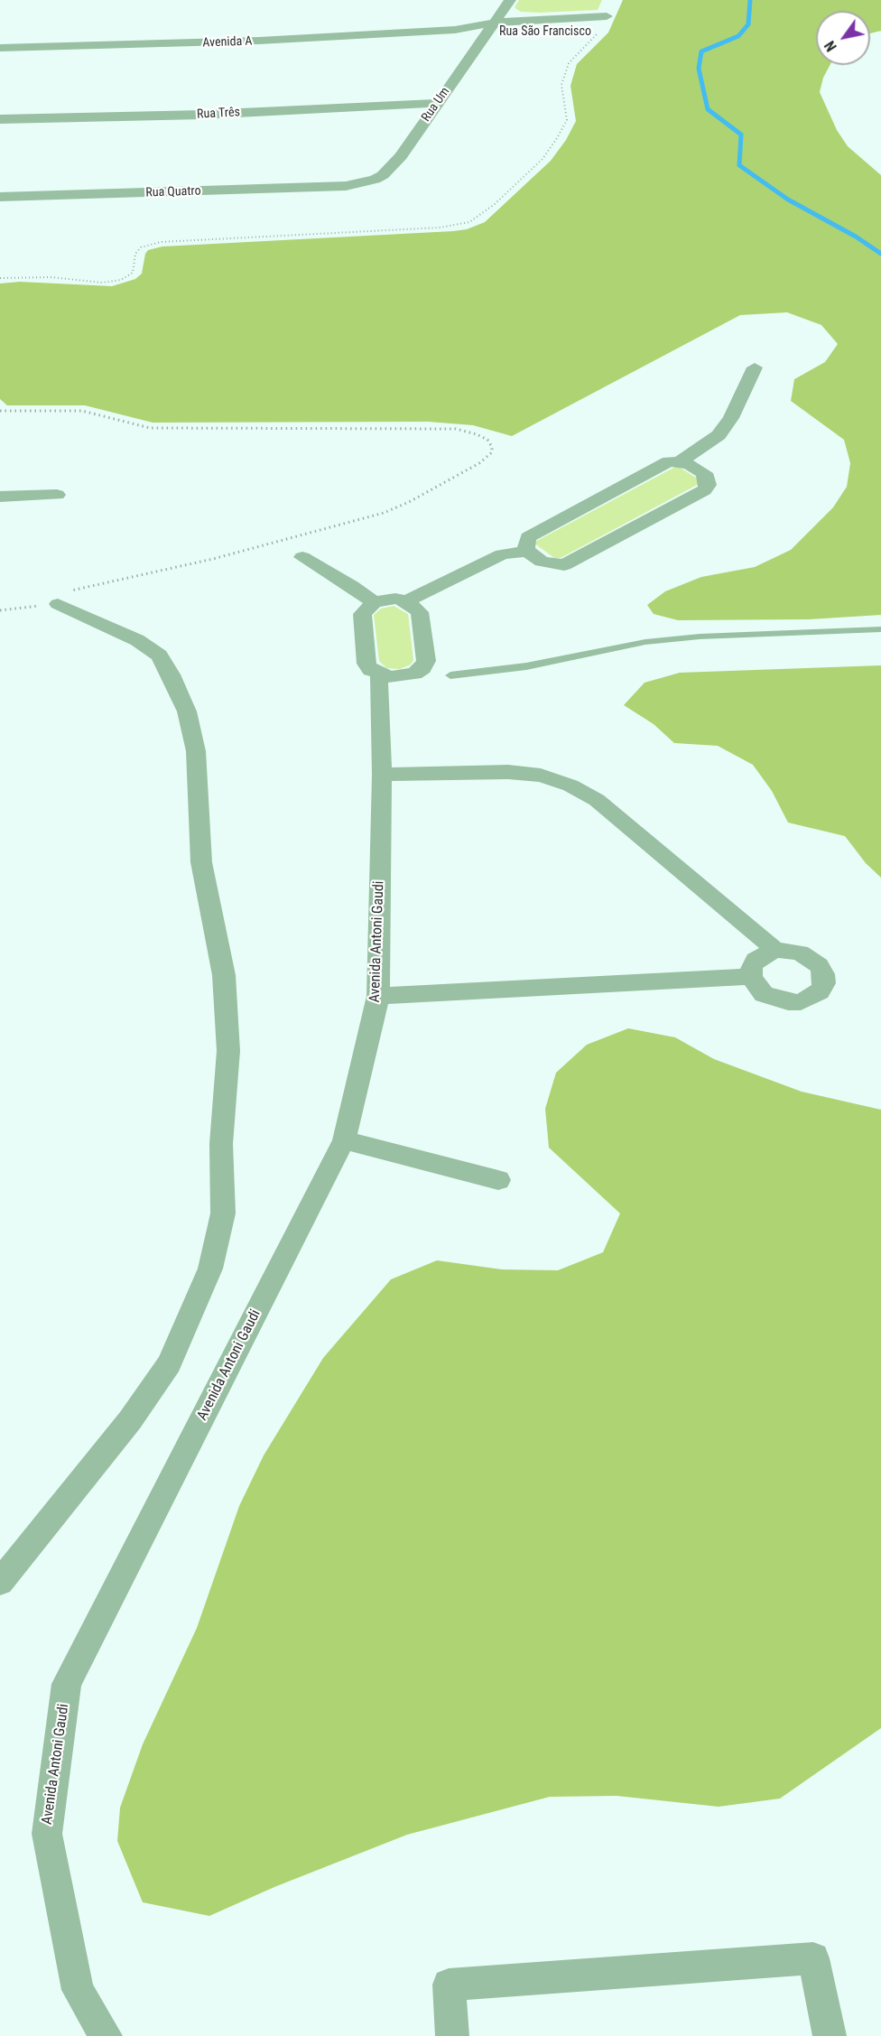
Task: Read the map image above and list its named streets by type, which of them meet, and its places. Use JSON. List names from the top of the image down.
{
  "streets": {
    "street": [
      "Rua São Francisco",
      "Avenida A",
      "Rua Um",
      "Rua Três",
      "Rua Quatro",
      "Avenida Antoni Gaudi"
    ]
  },
  "crossings": [
    ["Rua São Francisco", "Avenida A"],
    ["Rua São Francisco", "Rua Um"],
    ["Avenida A", "Rua Um"],
    ["Rua Um", "Rua Três"],
    ["Rua Um", "Rua Quatro"]
  ],
  "north": "bottom left"
}
